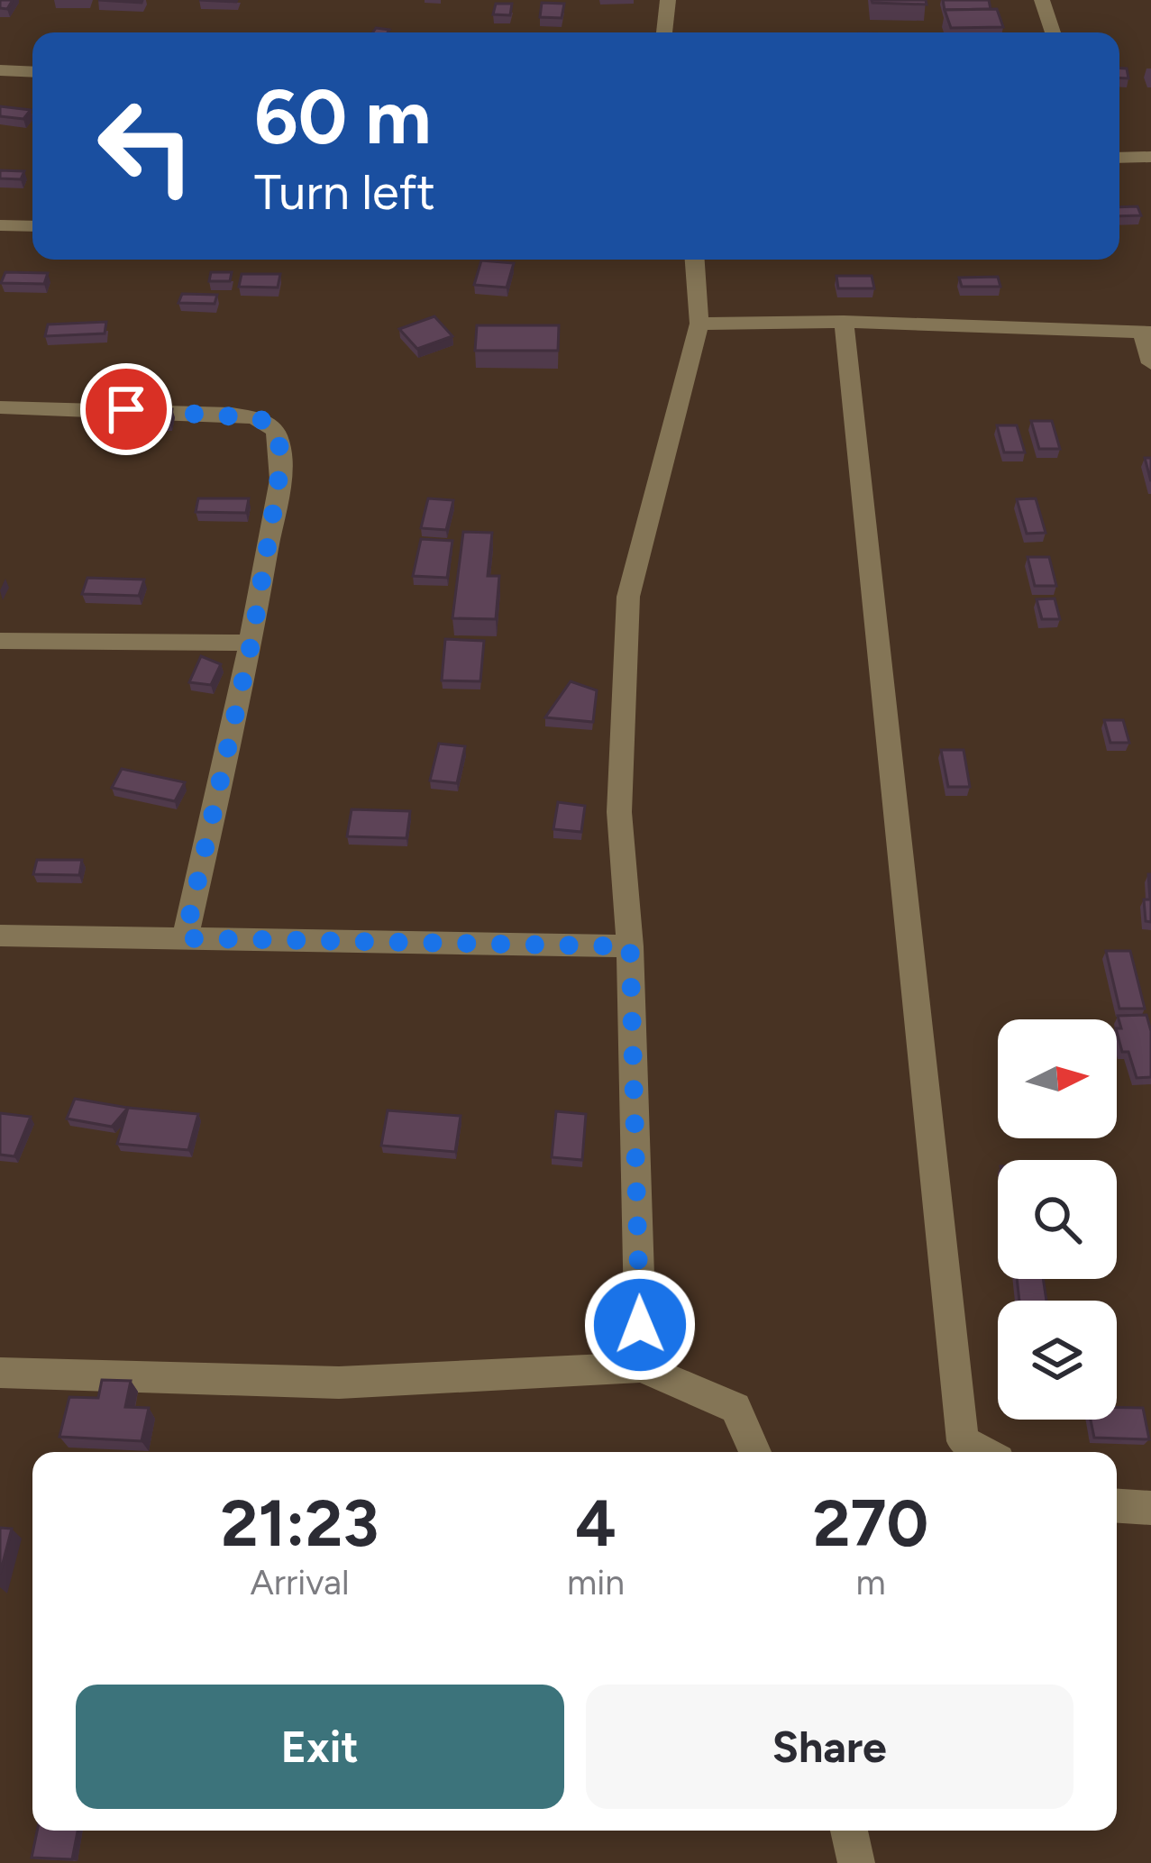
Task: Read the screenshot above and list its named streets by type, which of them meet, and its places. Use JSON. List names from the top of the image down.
{
  "north": "right",
  "page": {
    "turn": ["60 m", "Turn left"],
    "eta": [
      "21:23",
      "Arrival",
      "4",
      "min",
      "270",
      "m"
    ],
    "buttons": ["Exit", "Share"]
  }
}
